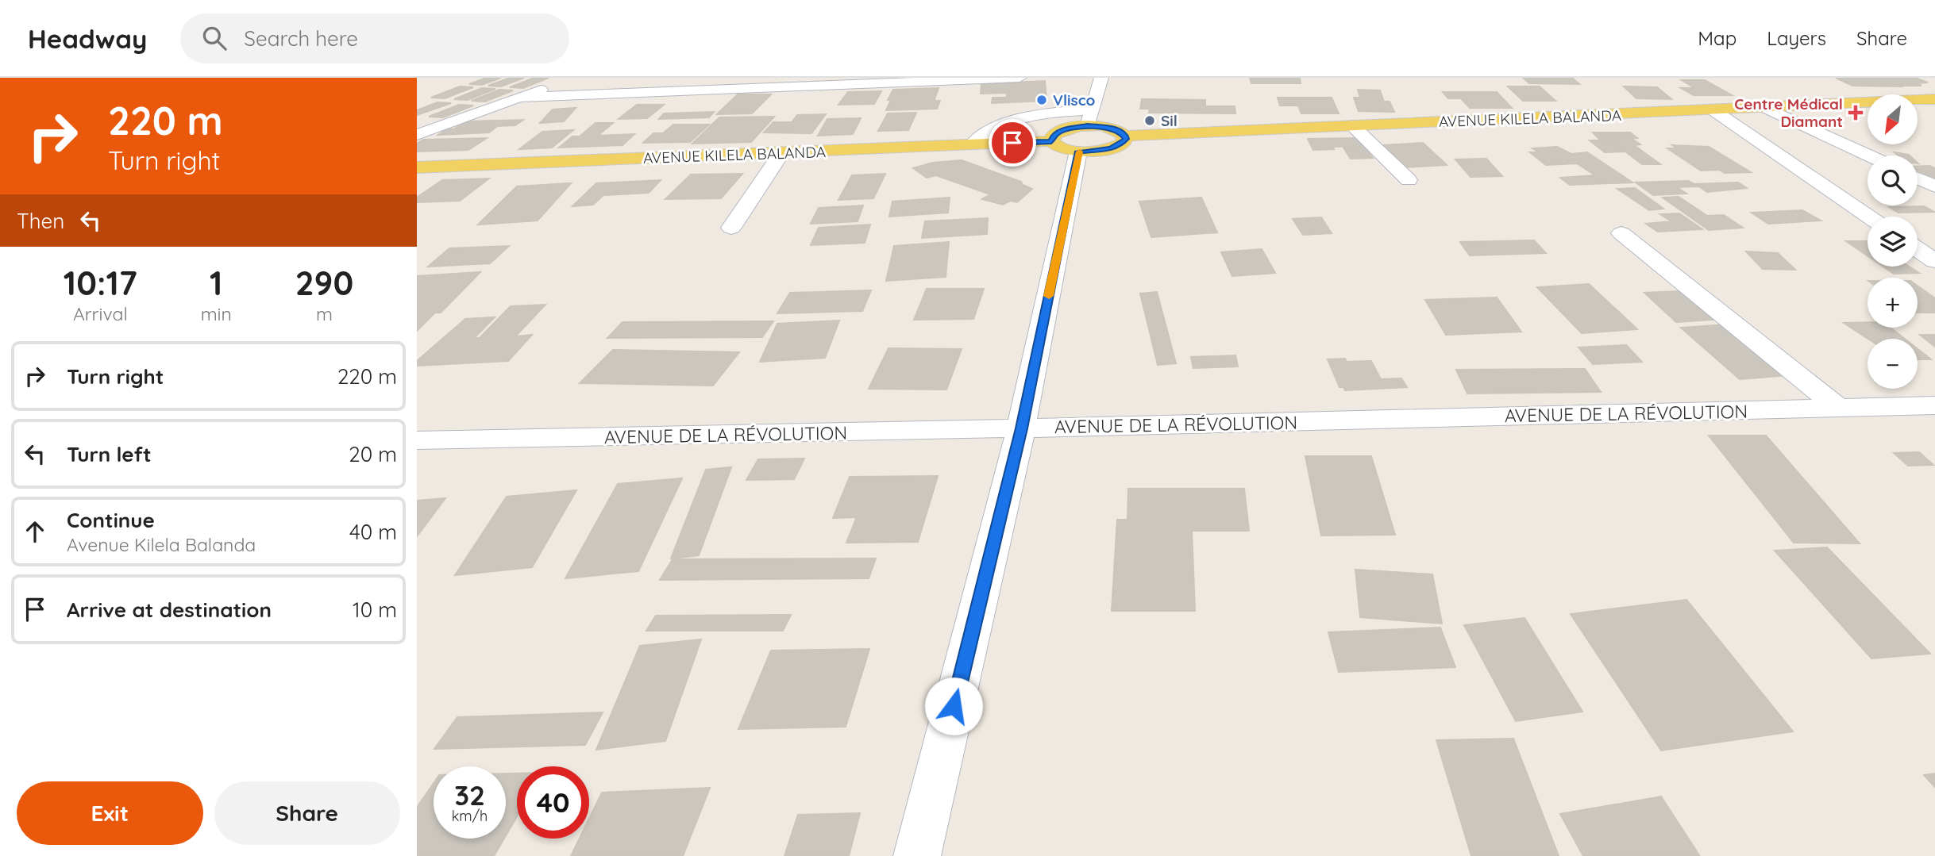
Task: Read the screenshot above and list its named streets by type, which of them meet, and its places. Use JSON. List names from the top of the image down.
{
  "streets": {
    "main road": ["AVENUE KILELA BALANDA"],
    "street": ["AVENUE DE LA RÉVOLUTION"]
  },
  "places": {
    "other": ["Vlisco", "Sil"],
    "health": ["Centre Médical Diamant"]
  },
  "north": "bottom left",
  "page": {
    "header": "Headway",
    "search": "Search here",
    "nav": ["Map", "Layers", "Share"],
    "turn": ["220 m", "Turn right"],
    "map_buttons": ["+", "−"],
    "then": "Then",
    "eta": [
      "10:17",
      "Arrival",
      "1",
      "min",
      "290",
      "m"
    ],
    "list": [
      {
        "name": "Turn right",
        "value": "220 m"
      },
      {
        "name": "Turn left",
        "value": "20 m"
      },
      {
        "name": "Continue",
        "note": "Avenue Kilela Balanda",
        "value": "40 m"
      },
      {
        "name": "Arrive at destination",
        "value": "10 m"
      }
    ],
    "speed": "32 km/h",
    "limit": "40",
    "buttons": ["Exit", "Share"]
  }
}
